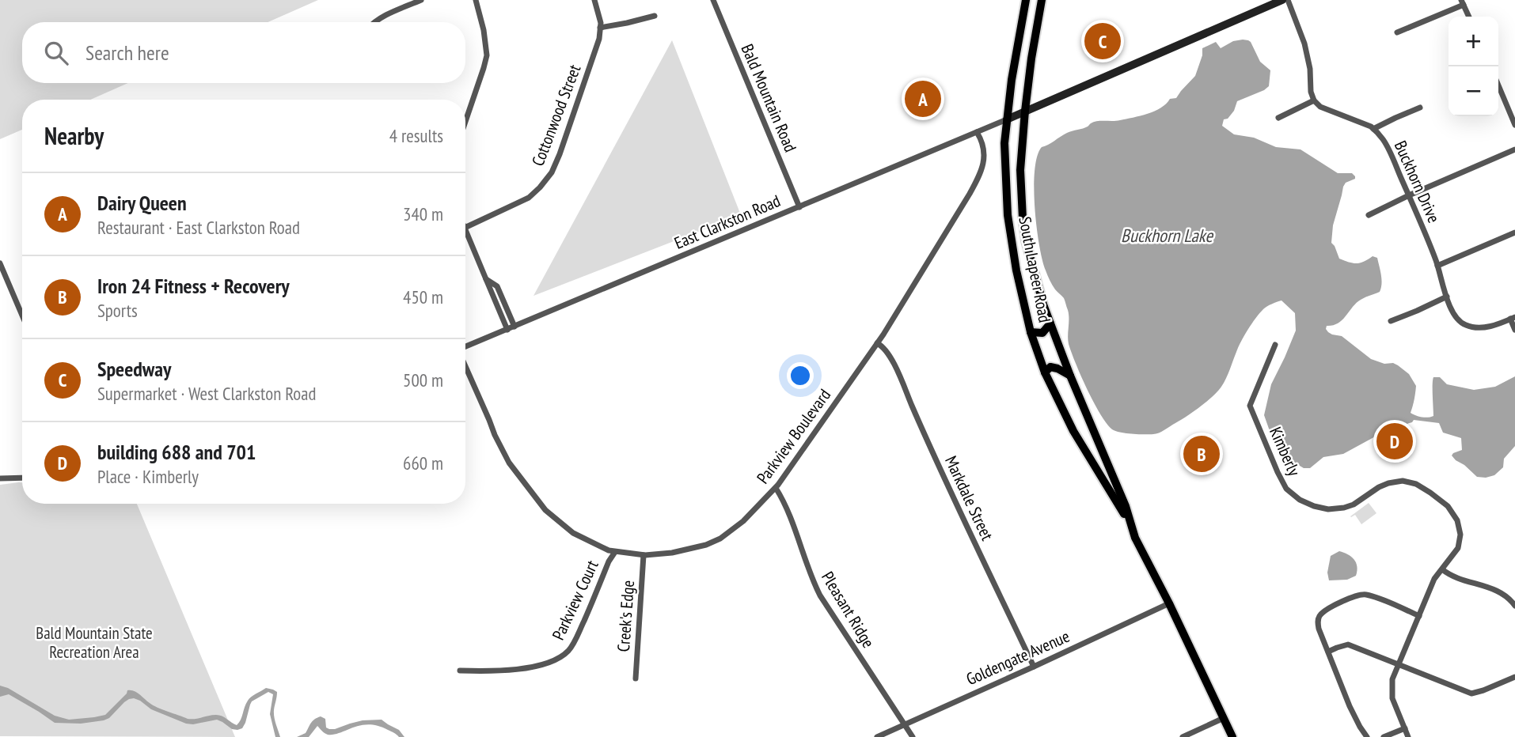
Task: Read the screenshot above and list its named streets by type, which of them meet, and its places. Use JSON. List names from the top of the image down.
{
  "streets": {
    "main road": ["South Lapeer Road"],
    "street": [
      "Bald Mountain Road",
      "Cottonwood Street",
      "Buckhorn Drive",
      "East Clarkston Road",
      "Parkview Boulevard",
      "Kimberly",
      "Markdale Street",
      "Parkview Court",
      "Pleasant Ridge",
      "Creek's Edge",
      "Goldengate Avenue"
    ]
  },
  "crossings": [
    ["Bald Mountain Road", "East Clarkston Road"],
    ["East Clarkston Road", "South Lapeer Road"],
    ["East Clarkston Road", "Parkview Boulevard"],
    ["South Lapeer Road", "Goldengate Avenue"],
    ["Parkview Boulevard", "Markdale Street"],
    ["Parkview Boulevard", "Parkview Court"],
    ["Parkview Boulevard", "Pleasant Ridge"],
    ["Parkview Boulevard", "Creek's Edge"],
    ["Markdale Street", "Goldengate Avenue"],
    ["Pleasant Ridge", "Goldengate Avenue"]
  ],
  "water": ["Buckhorn Lake"],
  "parks": ["Bald Mountain State Recreation Area"],
  "page": {
    "map_buttons": ["+", "−"],
    "pins": [
      "C",
      "A",
      "D",
      "B"
    ],
    "search": "Search here",
    "heading": ["Nearby", "4 results"],
    "list": [
      {
        "mark": "A",
        "name": "Dairy Queen",
        "note": "Restaurant · East Clarkston Road",
        "value": "340 m"
      },
      {
        "mark": "B",
        "name": "Iron 24 Fitness + Recovery",
        "note": "Sports",
        "value": "450 m"
      },
      {
        "mark": "C",
        "name": "Speedway",
        "note": "Supermarket · West Clarkston Road",
        "value": "500 m"
      },
      {
        "mark": "D",
        "name": "building 688 and 701",
        "note": "Place · Kimberly",
        "value": "660 m"
      }
    ]
  }
}
